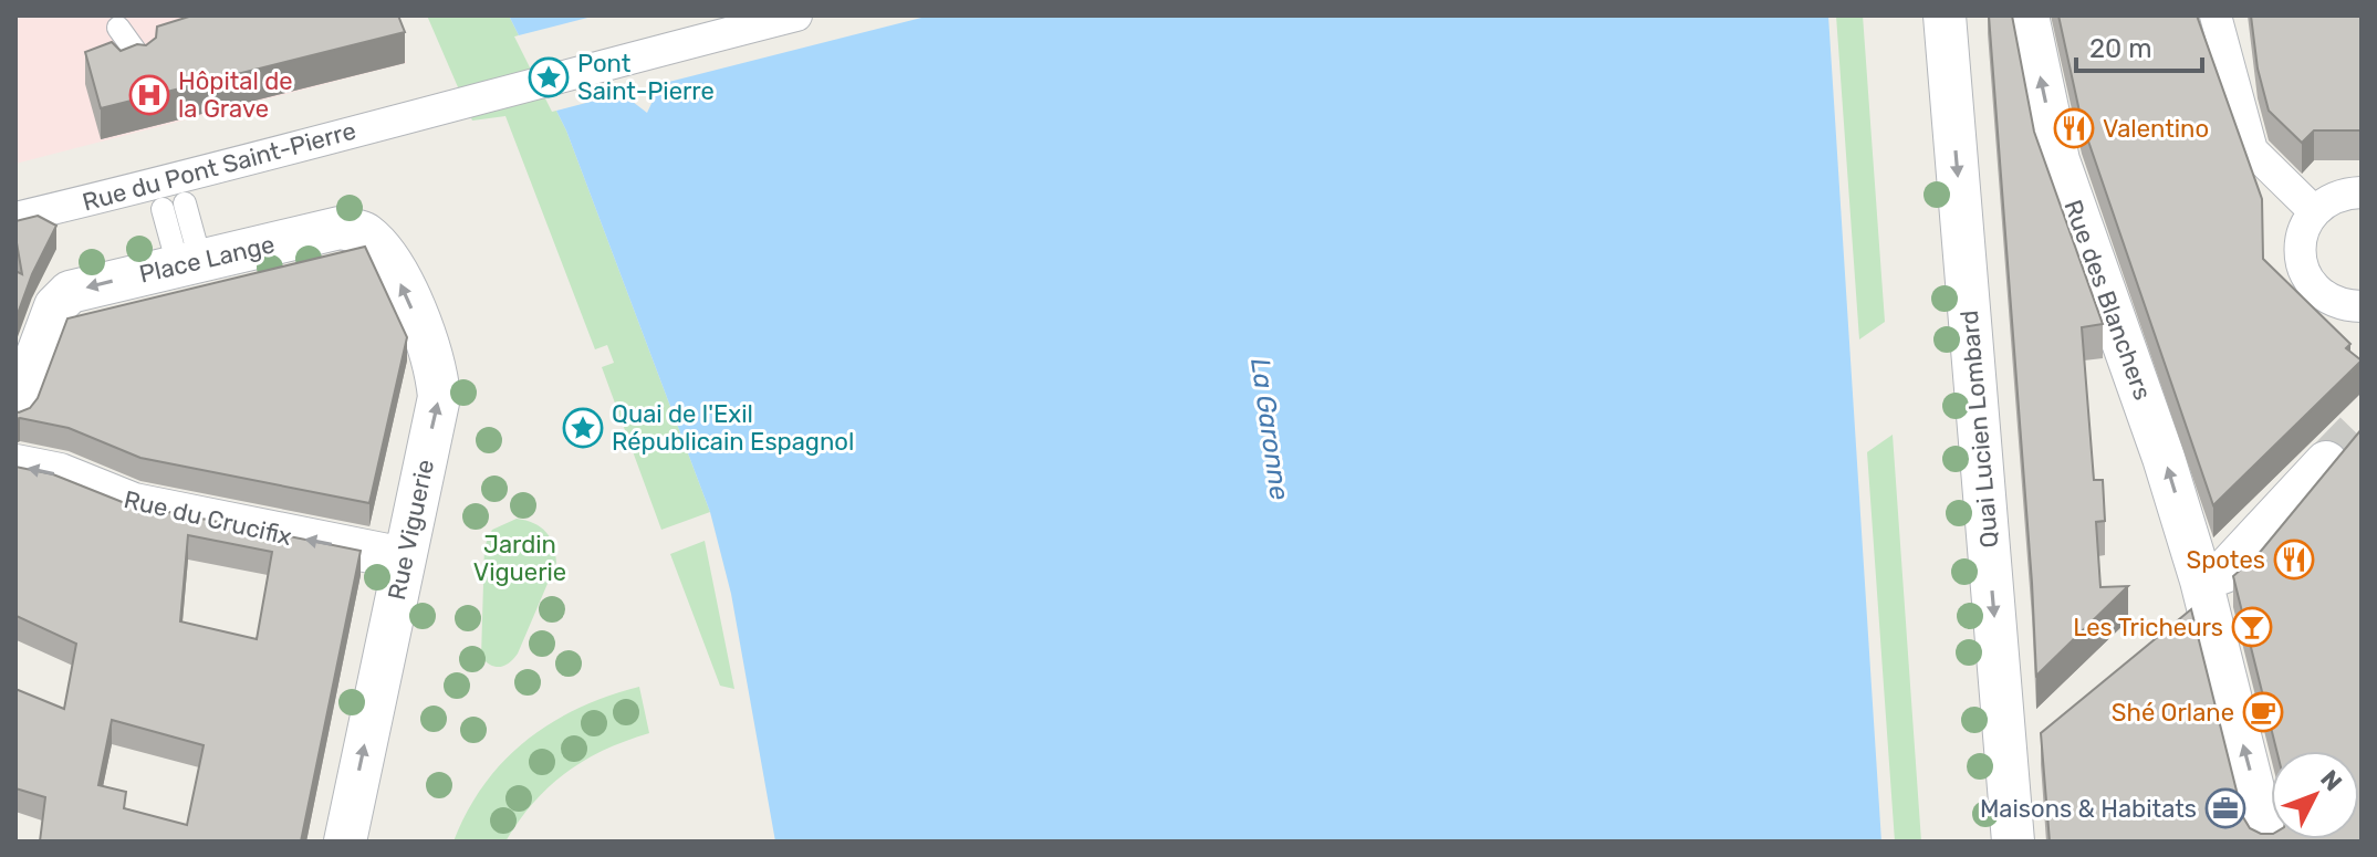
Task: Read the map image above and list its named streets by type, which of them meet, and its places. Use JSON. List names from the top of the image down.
{
  "streets": {
    "street": [
      "Rue du Pont Saint-Pierre",
      "Place Lange",
      "Rue des Blanchers",
      "Quai Lucien Lombard",
      "Rue du Crucifix",
      "Rue Viguerie"
    ]
  },
  "crossings": [
    ["Place Lange", "Rue Viguerie"],
    ["Rue du Crucifix", "Rue Viguerie"]
  ],
  "one_way": [
    "Place Lange",
    "Rue des Blanchers",
    "Quai Lucien Lombard",
    "Rue du Crucifix",
    "Rue Viguerie"
  ],
  "water": ["La Garonne"],
  "parks": ["Jardin Viguerie"],
  "places": {
    "place": ["Pont Saint-Pierre", "Quai de l'Exil Républicain Espagnol"],
    "hospital": ["Hôpital de la Grave"],
    "restaurant": ["Valentino", "Spotes"],
    "bar": ["Les Tricheurs"],
    "cafe": ["Shé Orlane"],
    "office": ["Maisons & Habitats"]
  },
  "scale_bar": "20 m",
  "north": "top right"
}
